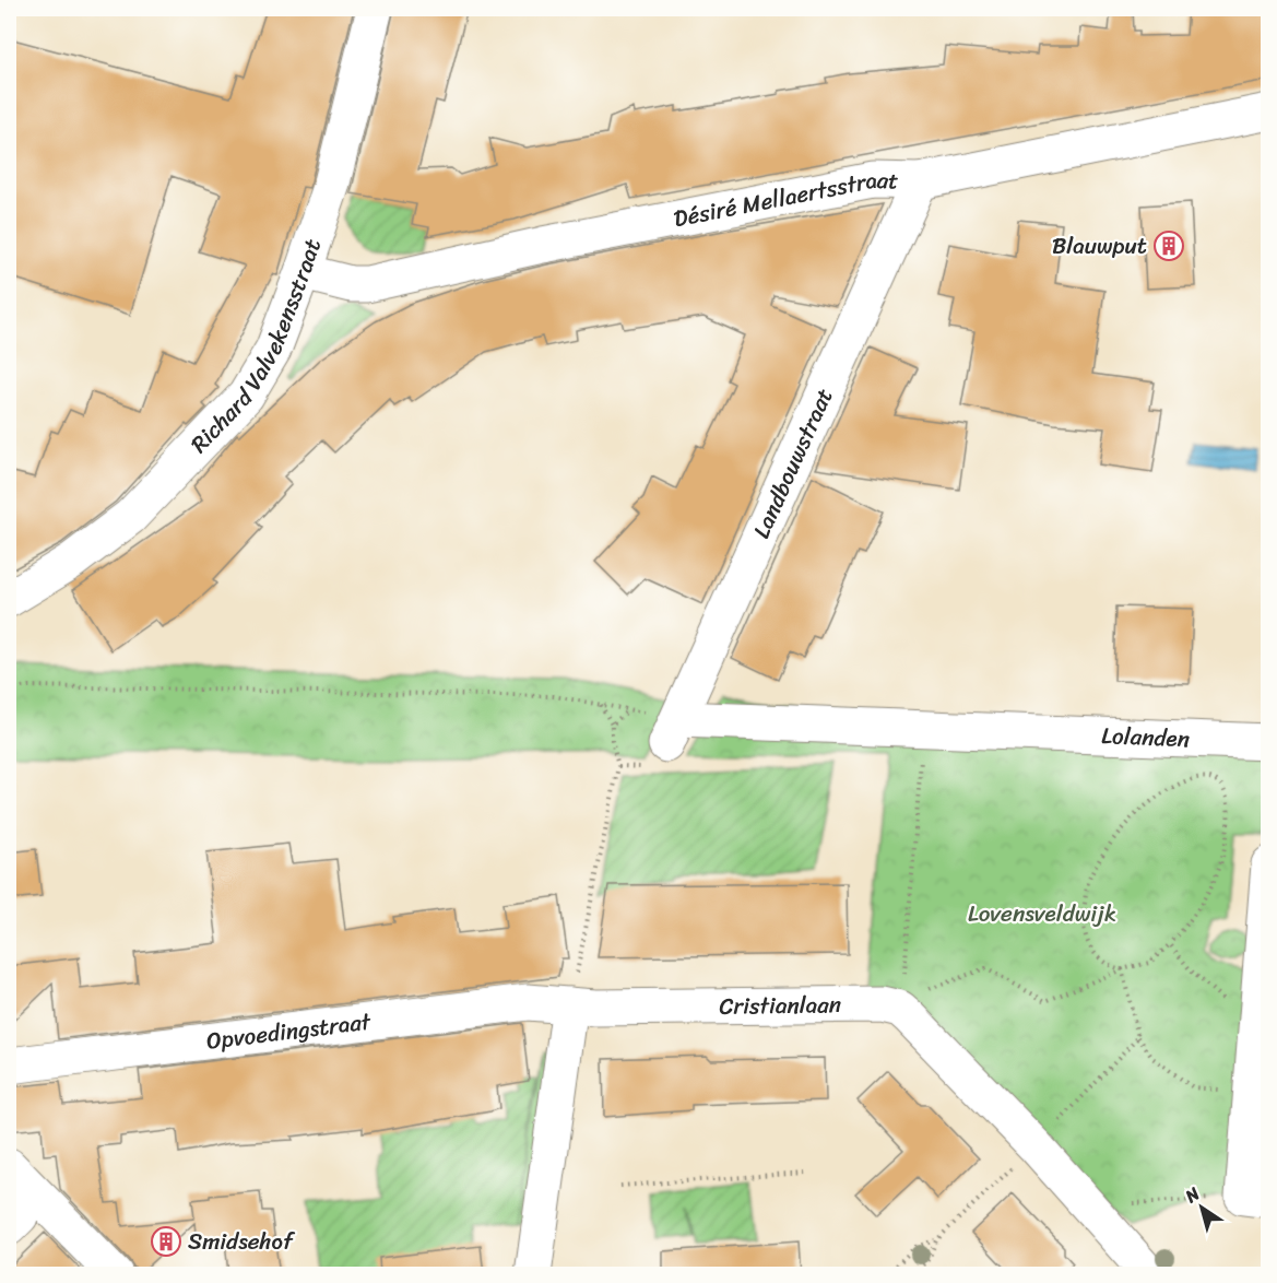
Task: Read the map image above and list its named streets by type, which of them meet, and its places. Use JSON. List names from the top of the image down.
{
  "streets": {
    "street": [
      "Désiré Mellaertsstraat",
      "Richard Valvekensstraat",
      "Landbouwstraat",
      "Lolanden",
      "Cristianlaan",
      "Opvoedingstraat"
    ]
  },
  "crossings": [
    ["Désiré Mellaertsstraat", "Richard Valvekensstraat"],
    ["Désiré Mellaertsstraat", "Landbouwstraat"],
    ["Landbouwstraat", "Lolanden"],
    ["Cristianlaan", "Opvoedingstraat"]
  ],
  "parks": ["Lovensveldwijk"],
  "places": {
    "building": ["Blauwput", "Smidsehof"]
  },
  "north": "top left"
}
